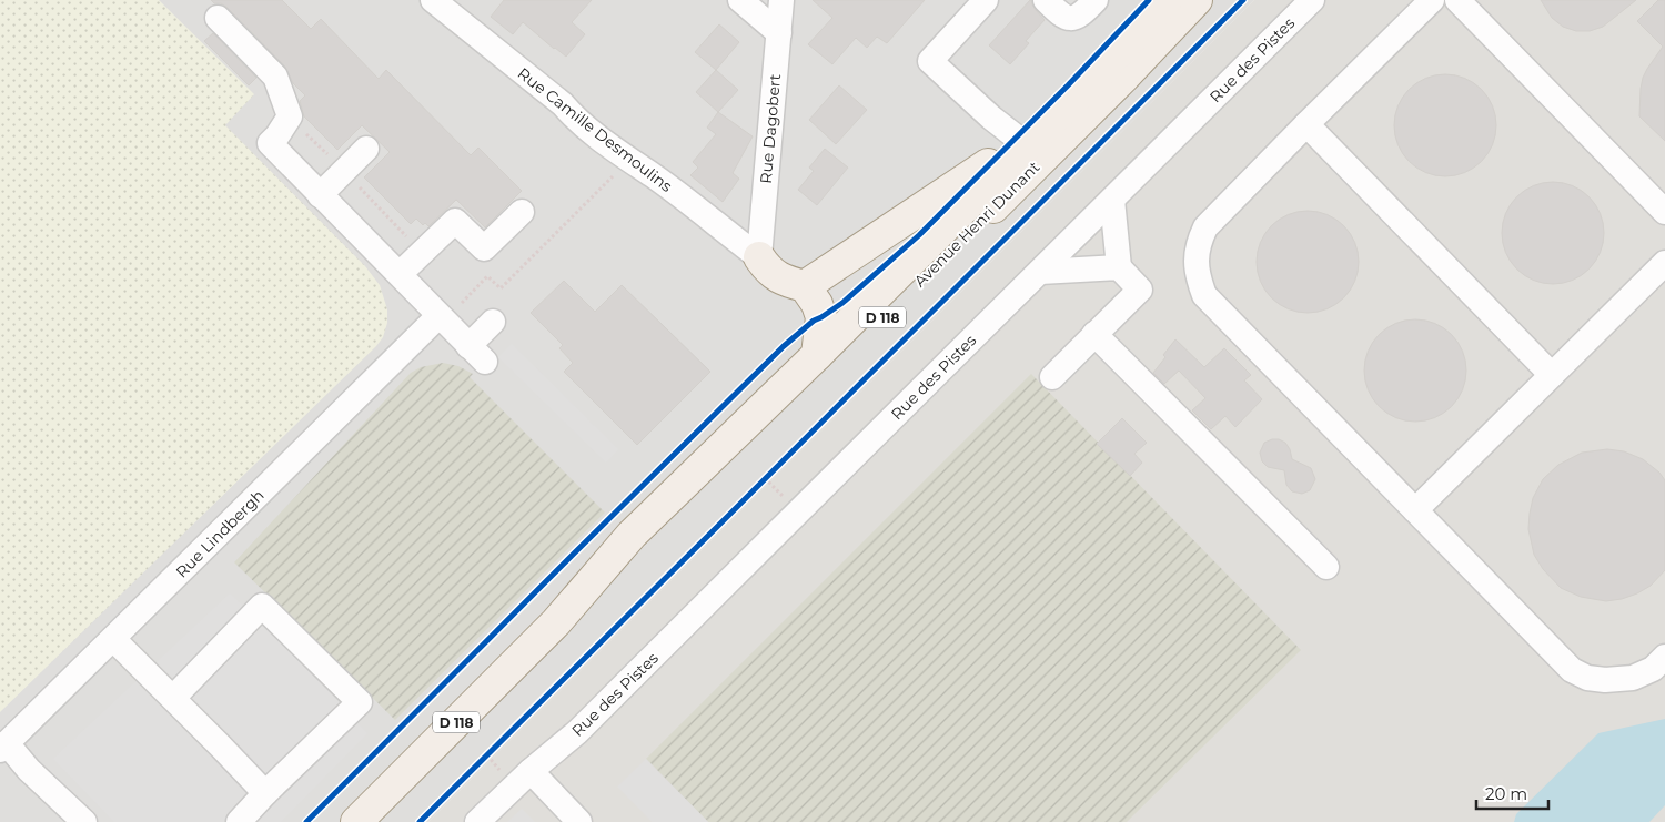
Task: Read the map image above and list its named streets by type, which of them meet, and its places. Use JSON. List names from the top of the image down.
{
  "streets": {
    "main road": ["Avenue Henri Dunant", "D 118"],
    "street": [
      "Rue des Pistes",
      "Rue Dagobert",
      "Rue Camille Desmoulins",
      "Rue Lindbergh"
    ]
  },
  "crossings": [
    ["Rue Dagobert", "Rue Camille Desmoulins"]
  ],
  "scale_bar": "20 m"
}
